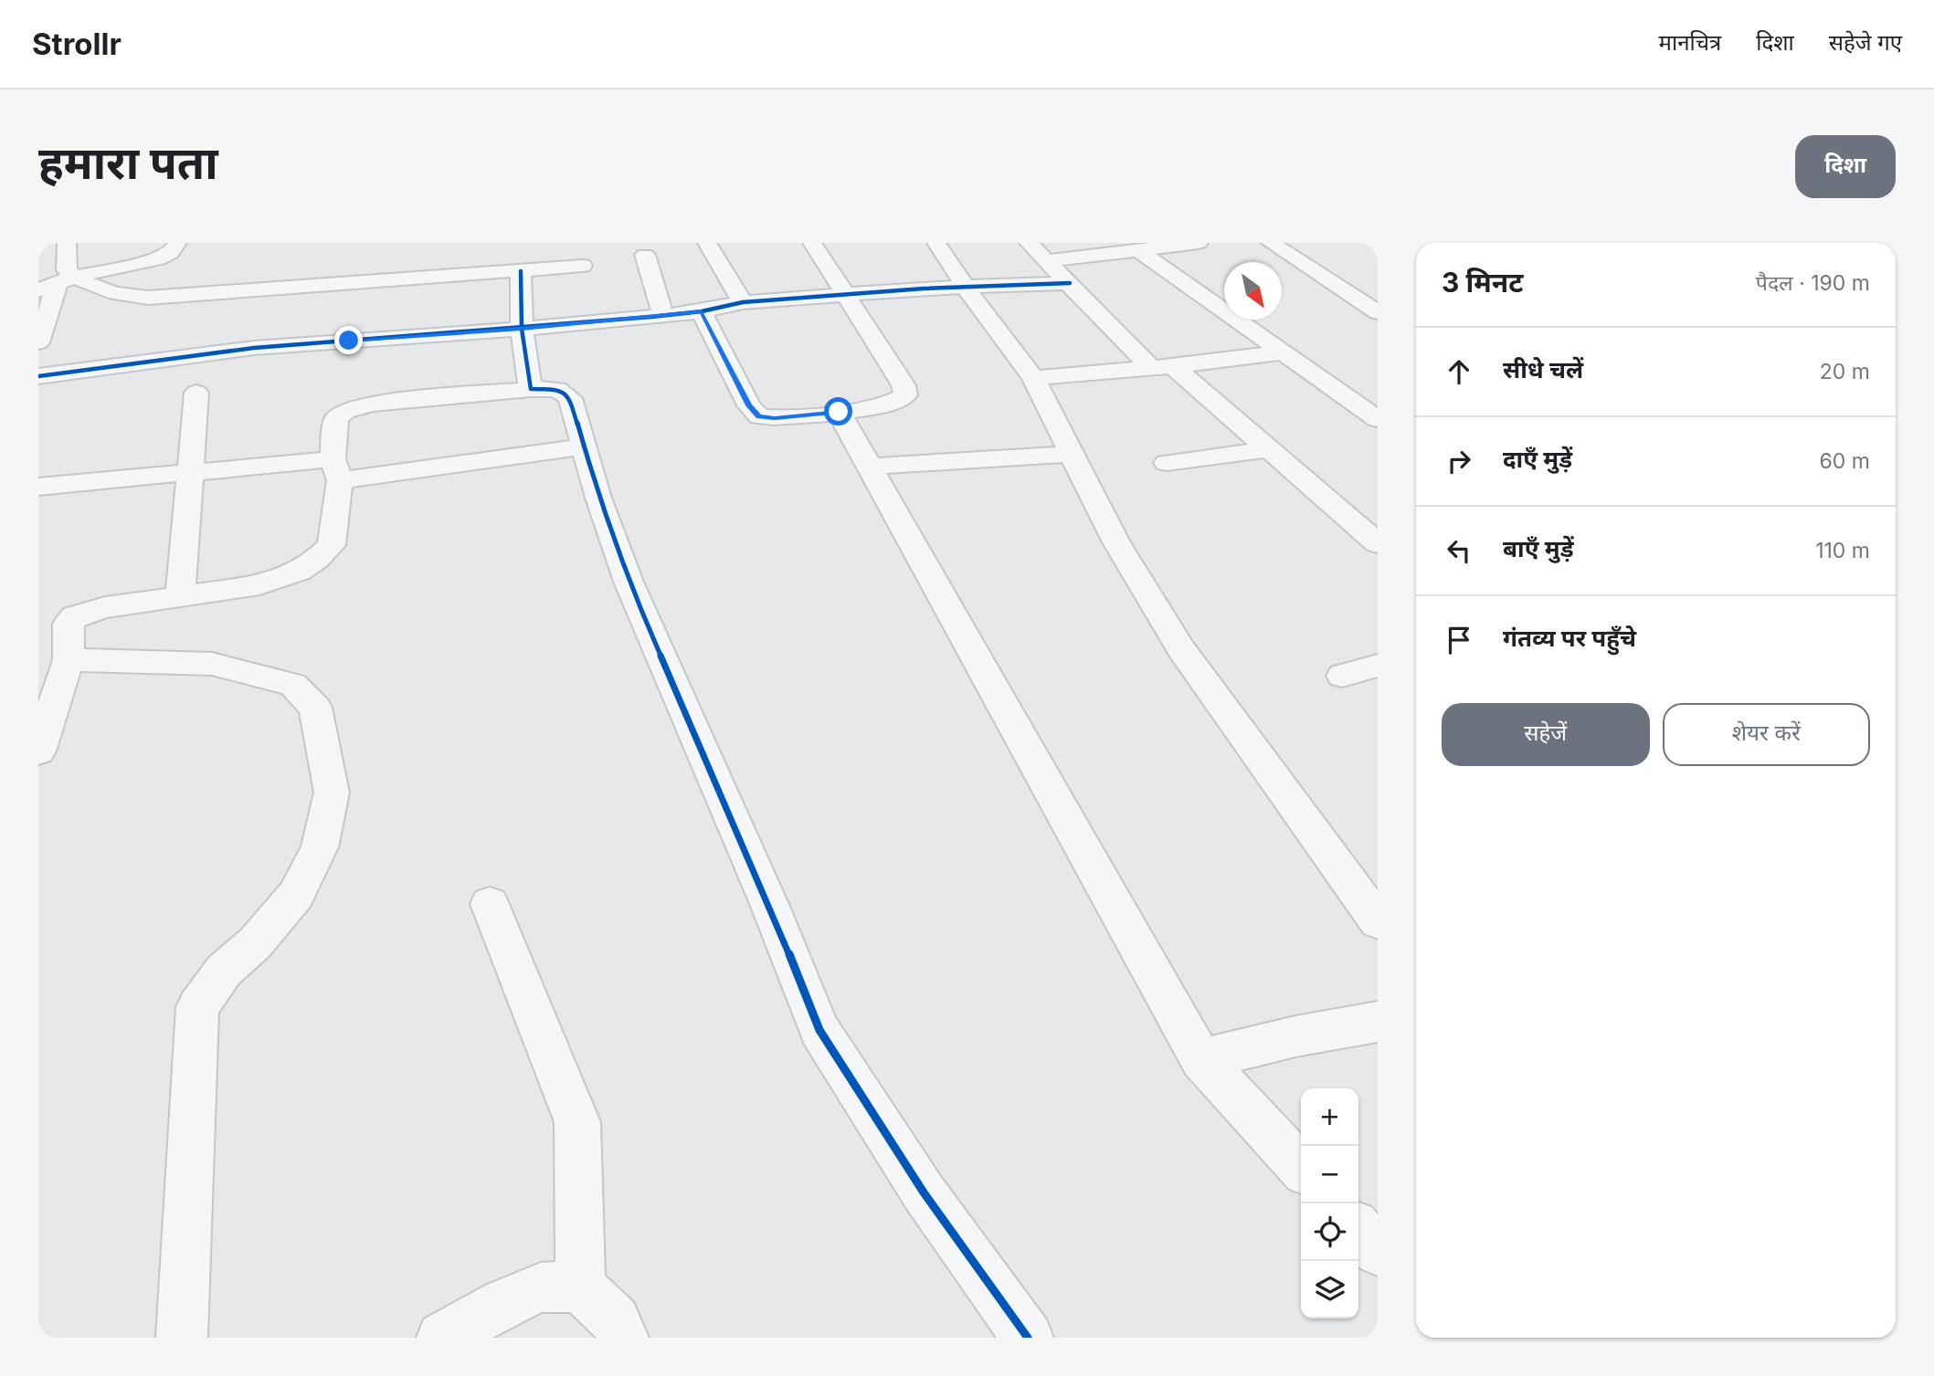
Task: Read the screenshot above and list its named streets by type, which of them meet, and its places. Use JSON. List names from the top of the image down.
{
  "north": "bottom right",
  "page": {
    "header": "Strollr",
    "nav": ["मानचित्र", "दिशा", "सहेजे गए"],
    "buttons": [
      "दिशा",
      ["सहेजें", "शेयर करें"]
    ],
    "title": "हमारा पता",
    "heading": ["3 मिनट", "पैदल · 190 m"],
    "list": [
      ["सीधे चलें", "20 m"],
      ["दाएँ मुड़ें", "60 m"],
      ["बाएँ मुड़ें", "110 m"],
      "गंतव्य पर पहुँचे"
    ],
    "map_buttons": ["+", "−"]
  }
}
